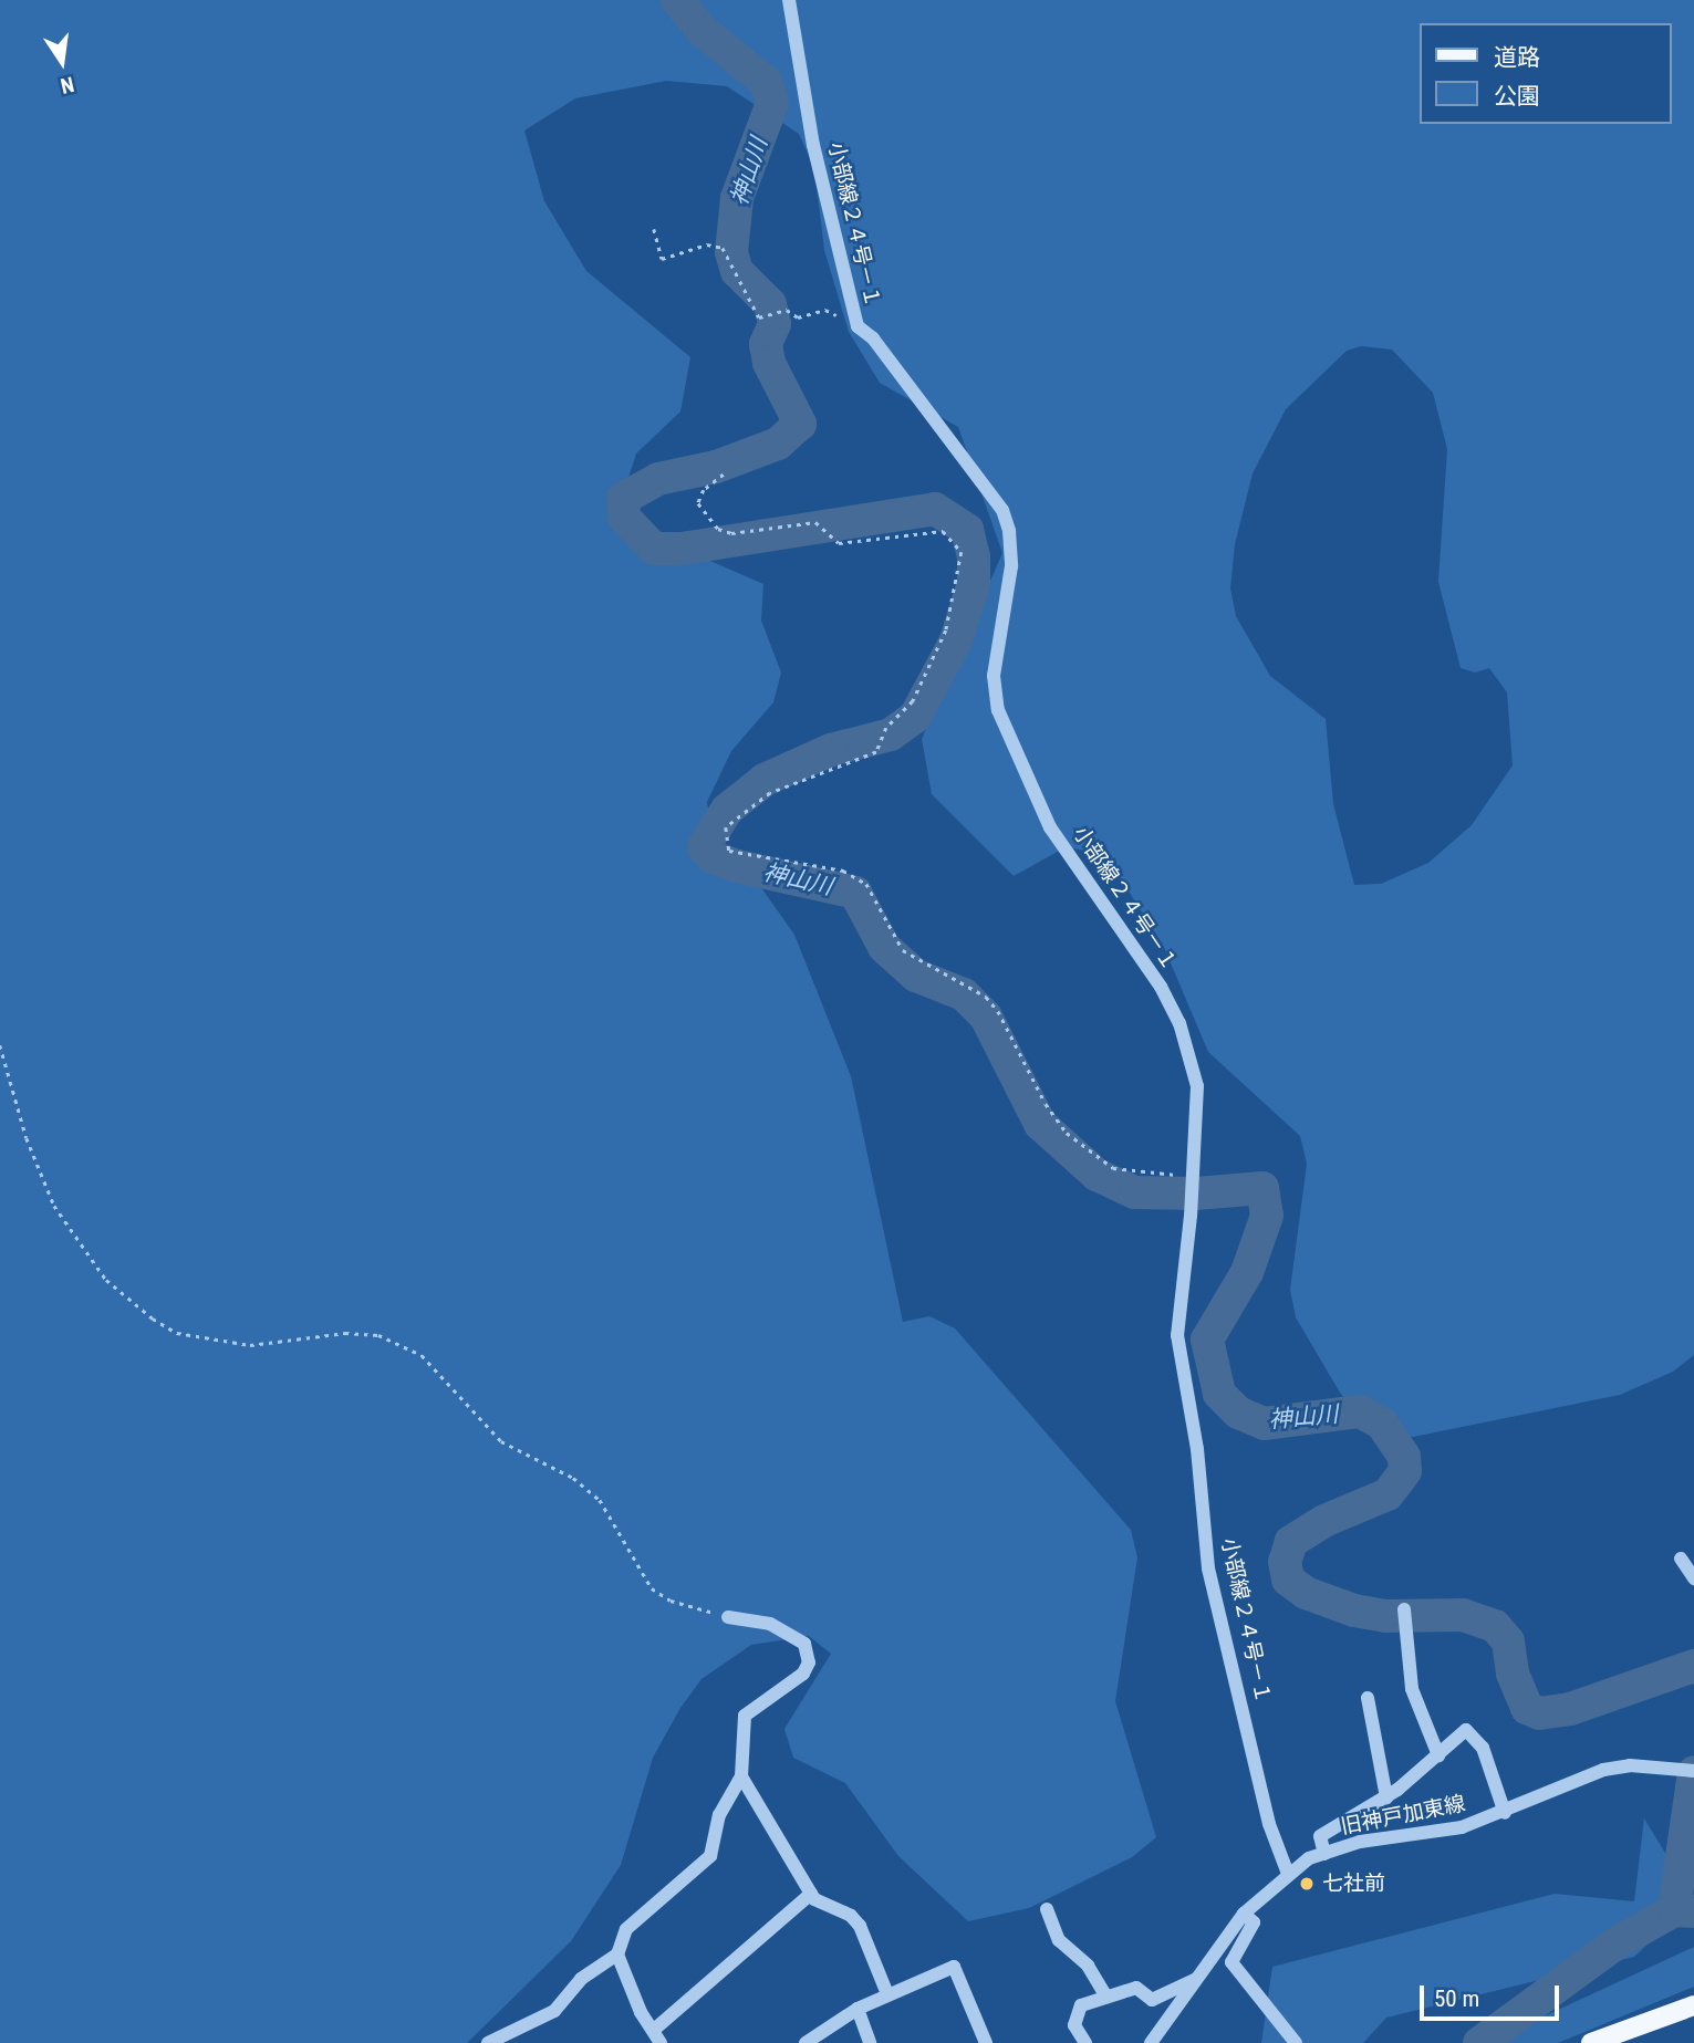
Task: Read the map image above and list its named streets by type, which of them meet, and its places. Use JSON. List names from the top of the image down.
{
  "streets": {
    "street": ["小部線２４号－１", "旧神戸加東線"]
  },
  "crossings": [
    ["小部線２４号－１", "旧神戸加東線"]
  ],
  "water": ["神山川"],
  "places": ["七社前"],
  "legend": ["道路", "公園"],
  "scale_bar": "50 m",
  "north": "bottom"
}
